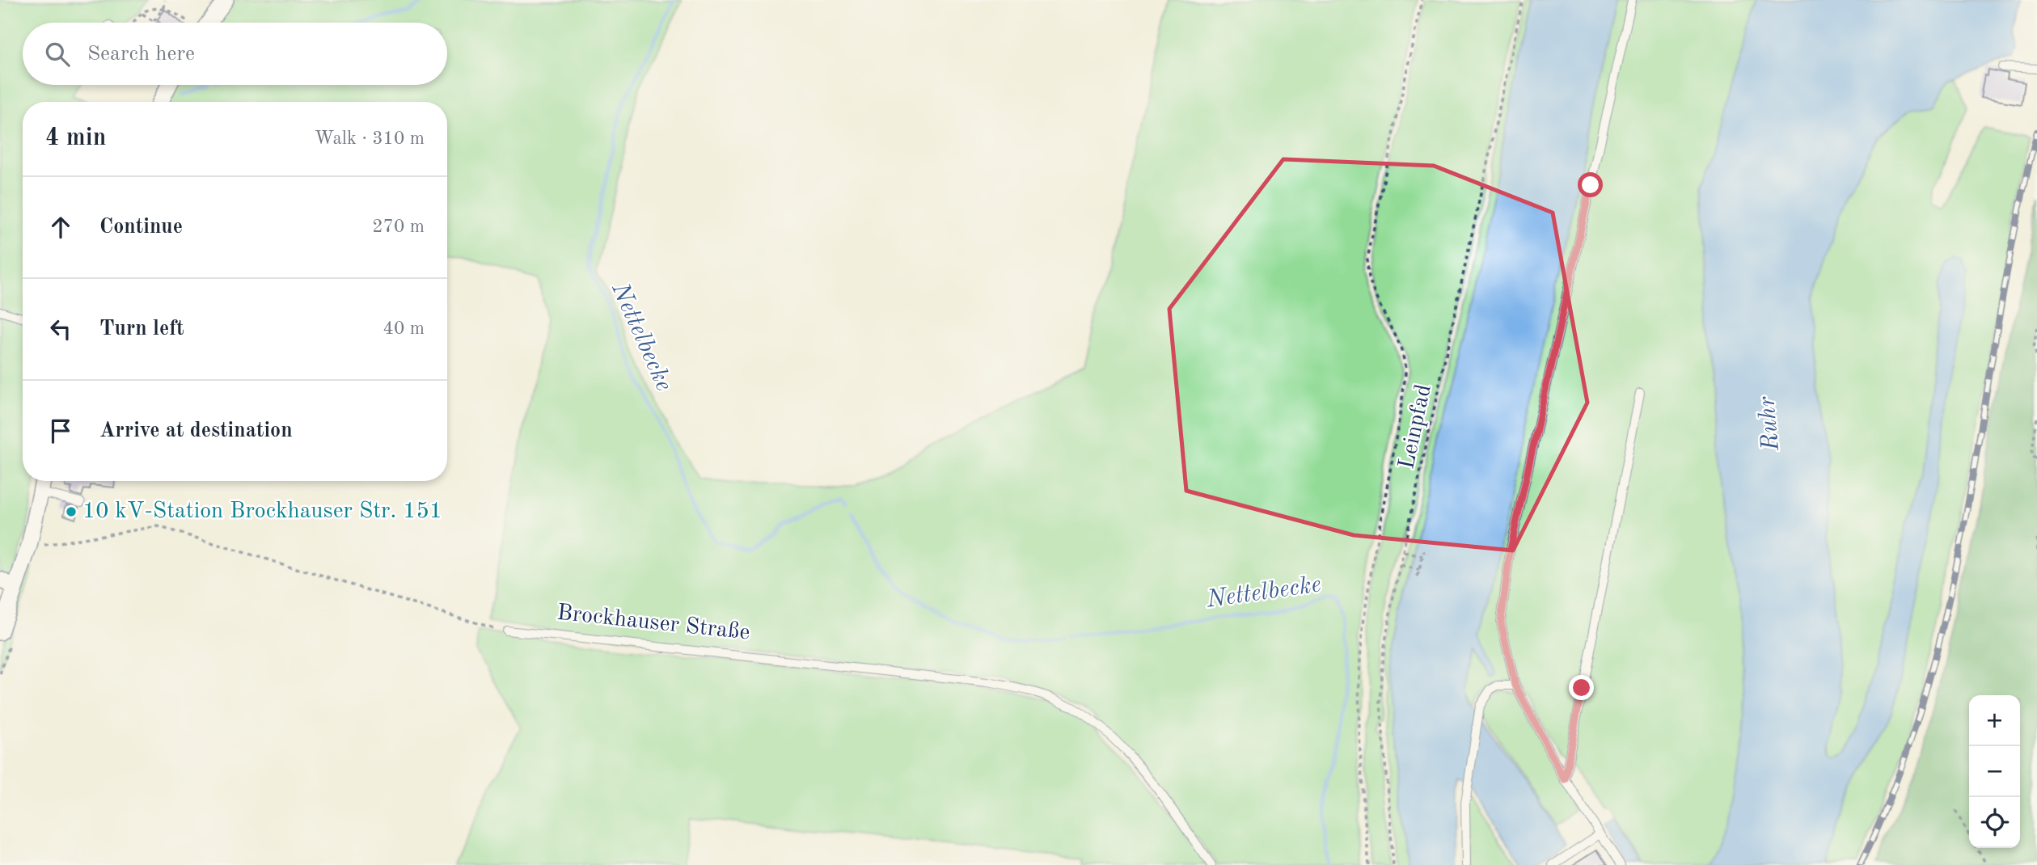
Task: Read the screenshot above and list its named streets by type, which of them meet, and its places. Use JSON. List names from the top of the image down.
{
  "streets": {
    "lane": ["Brockhauser Straße"],
    "path": ["Leinpfad"]
  },
  "water": ["Nettelbecke", "Ruhr"],
  "places": ["10 kV-Station Brockhauser Str. 151"],
  "page": {
    "search": "Search here",
    "heading": ["4 min", "Walk · 310 m"],
    "list": [
      ["Continue", "270 m"],
      ["Turn left", "40 m"],
      "Arrive at destination"
    ],
    "map_buttons": ["+", "−"]
  }
}
